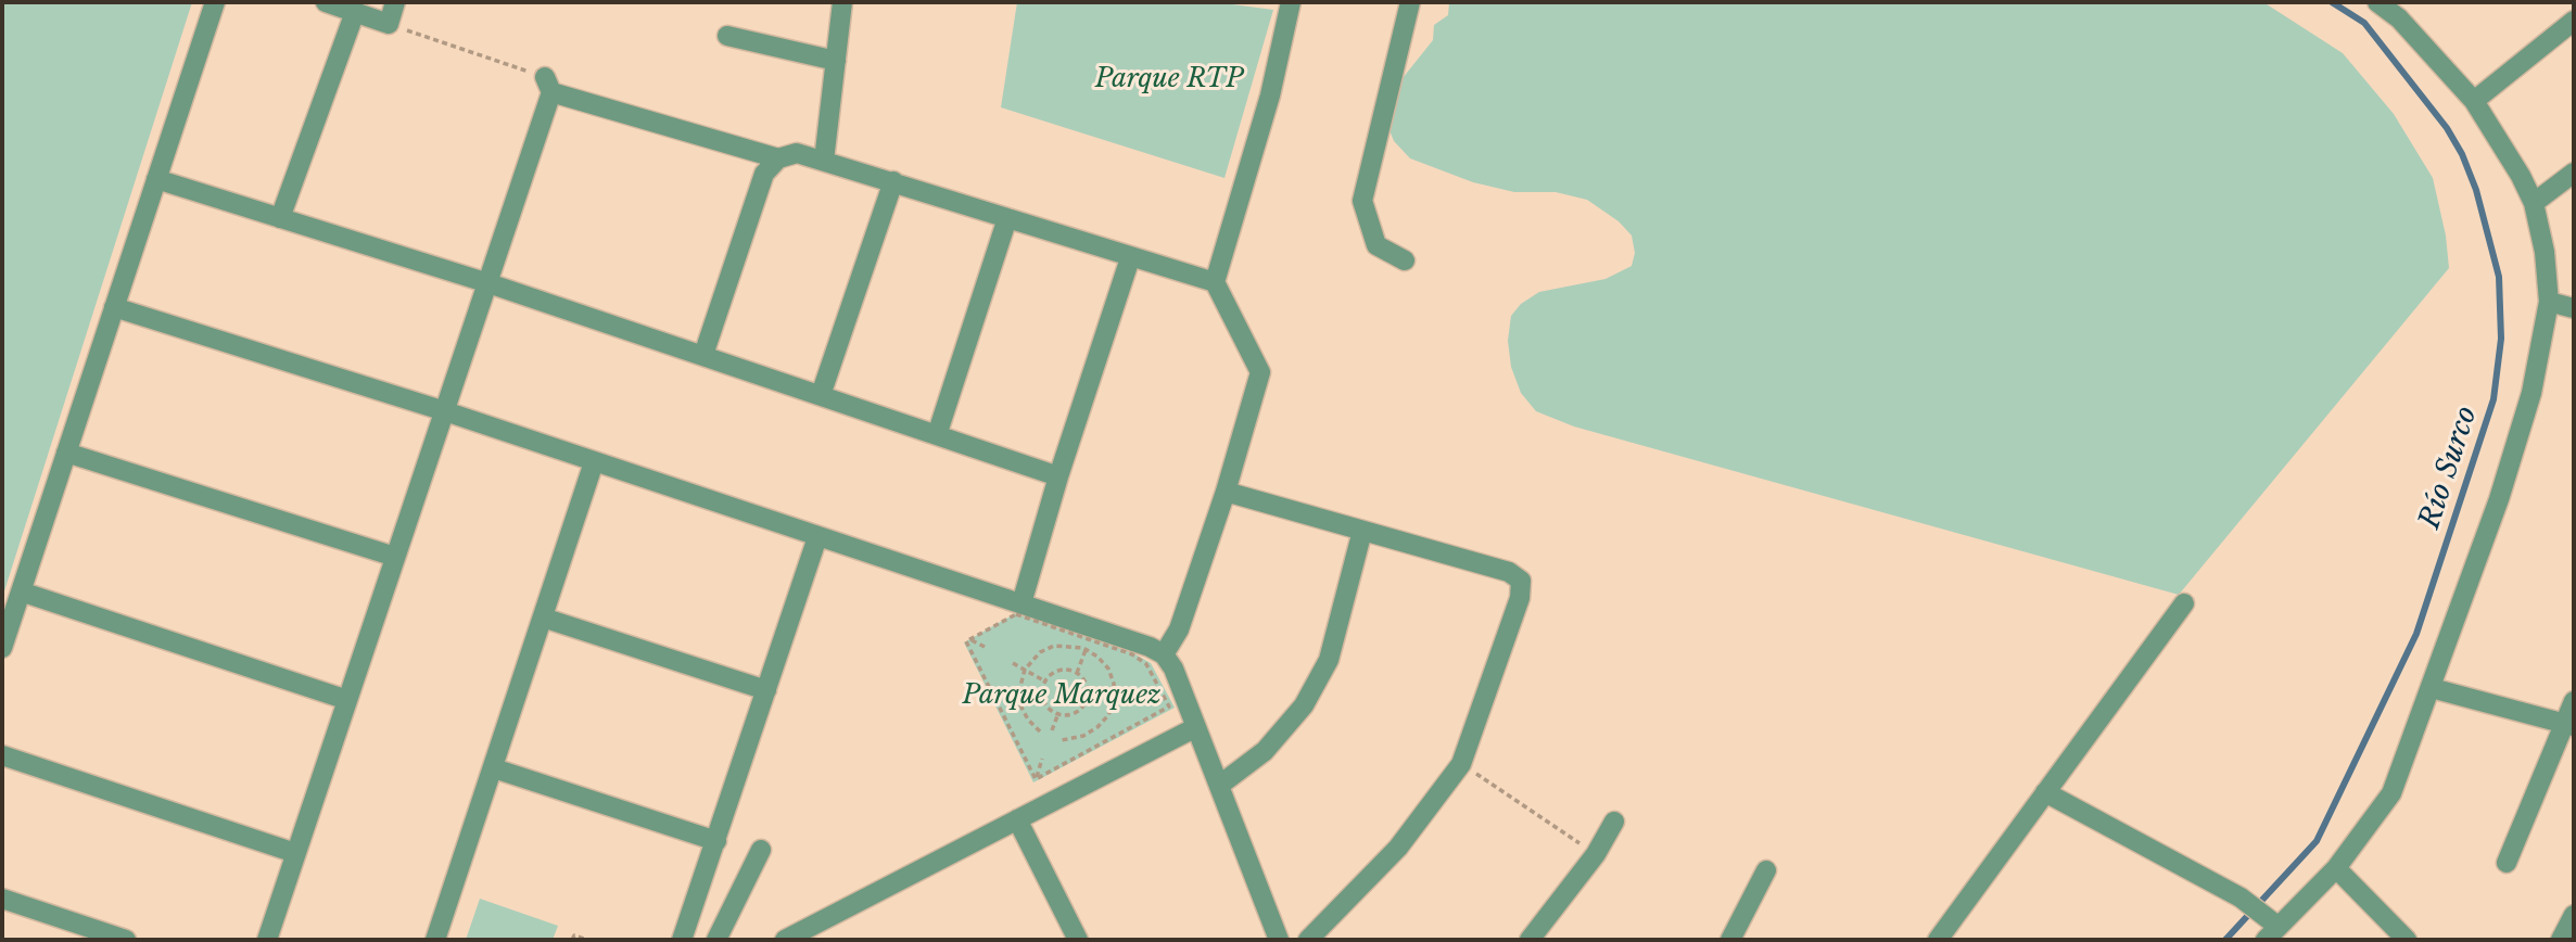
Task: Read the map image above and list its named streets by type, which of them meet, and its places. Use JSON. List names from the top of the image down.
{
  "water": ["Río Surco"],
  "parks": ["Parque RTP", "Parque Marquez"]
}
